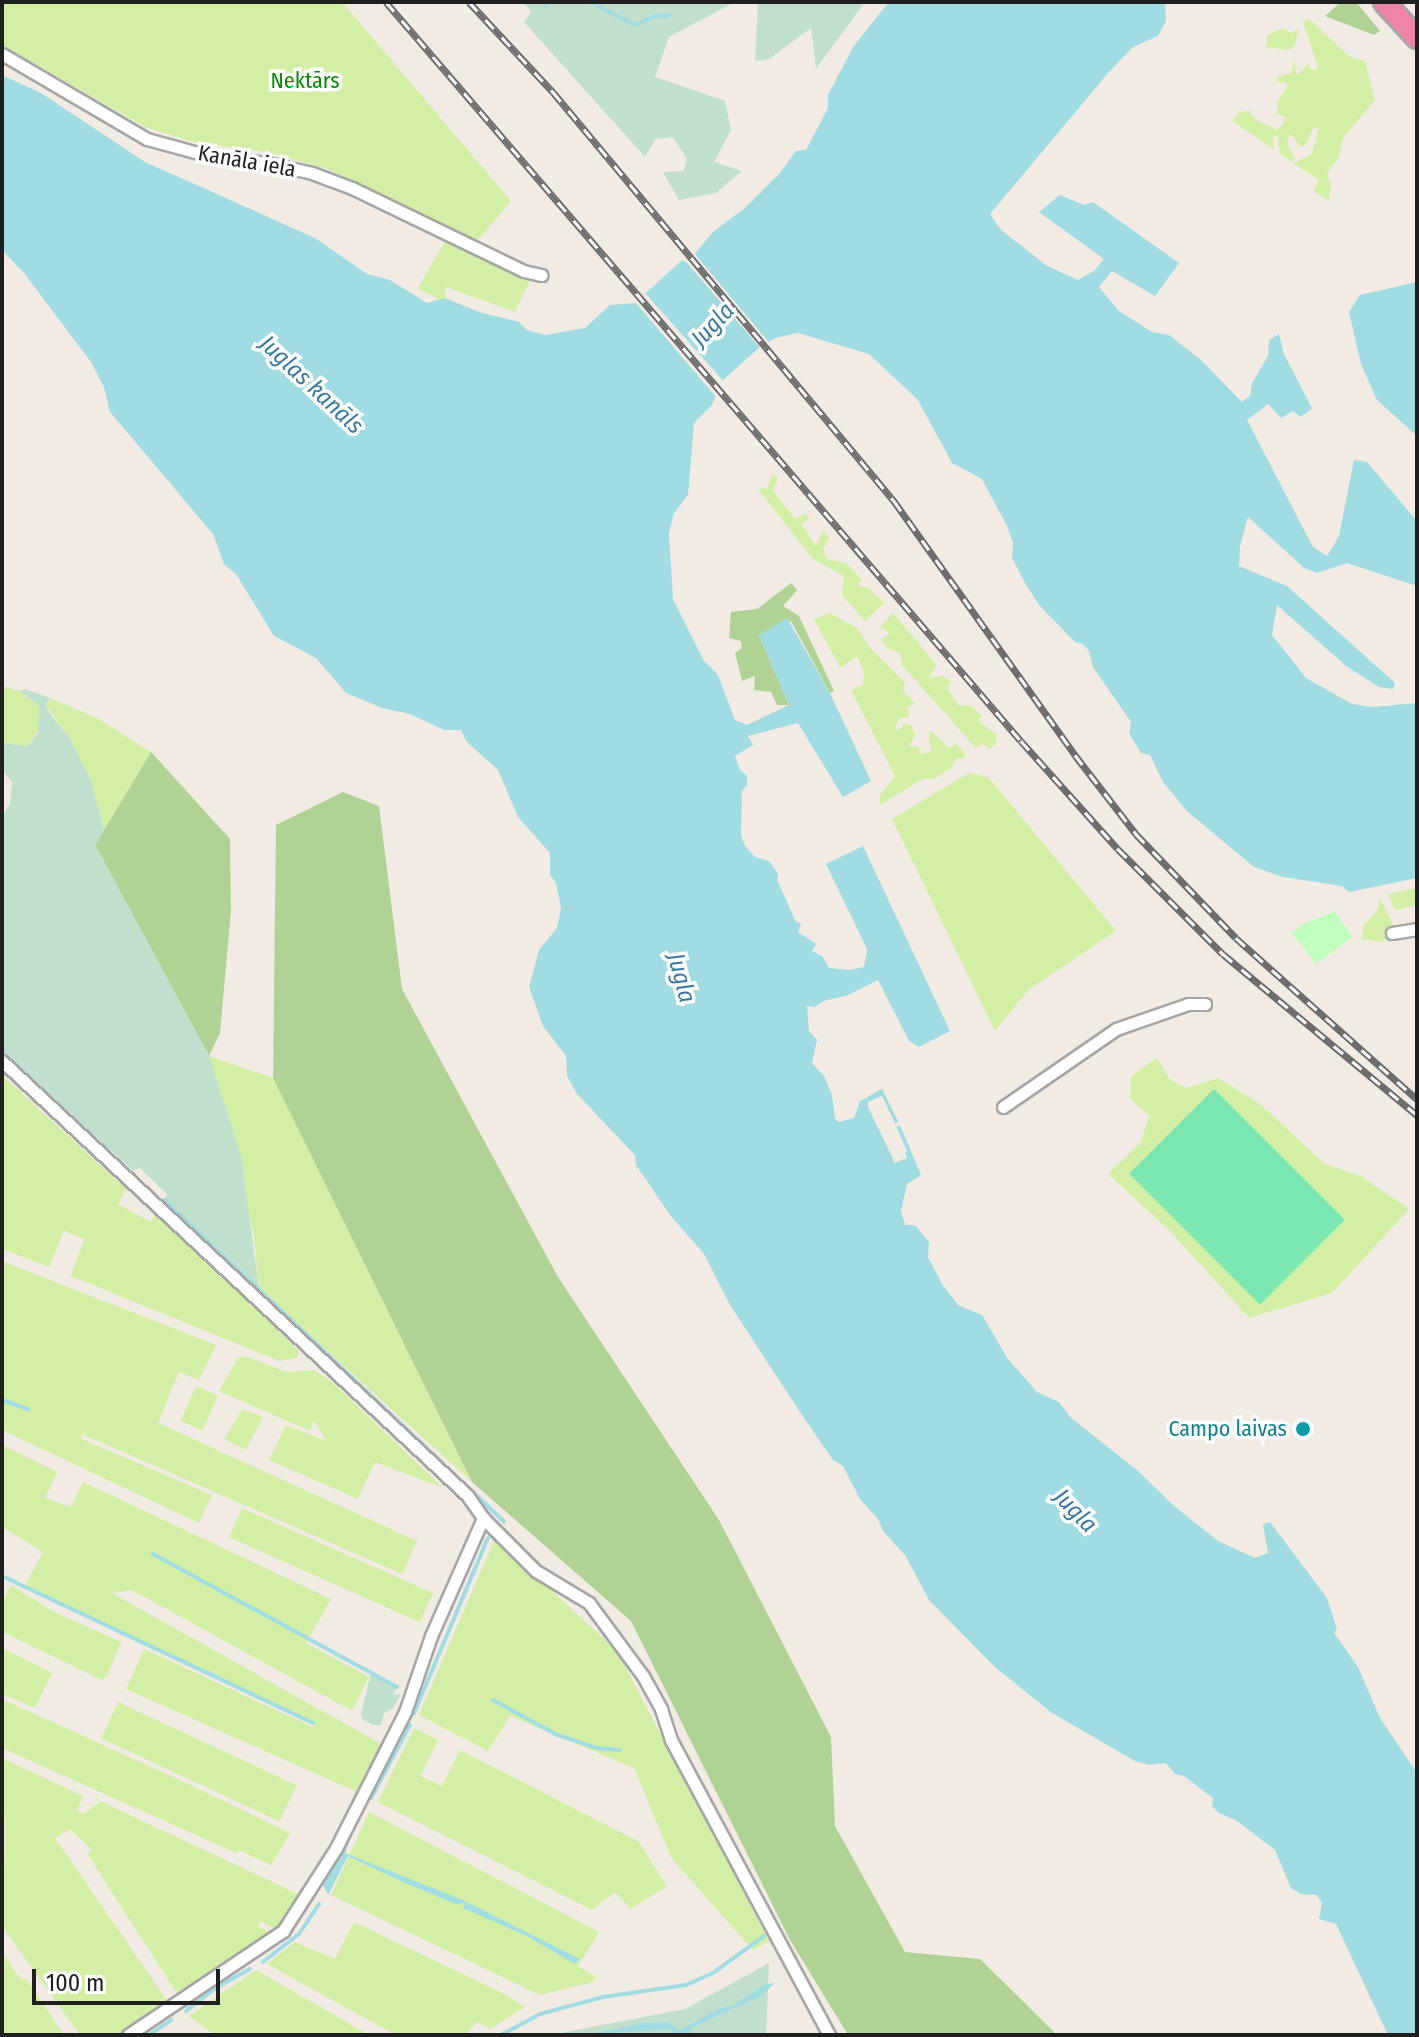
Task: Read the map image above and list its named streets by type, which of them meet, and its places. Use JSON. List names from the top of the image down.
{
  "streets": {
    "street": ["Kanāla iela"]
  },
  "water": ["Jugla", "Juglas kanāls"],
  "parks": ["Nektārs"],
  "places": ["Campo laivas"],
  "scale_bar": "100 m"
}
